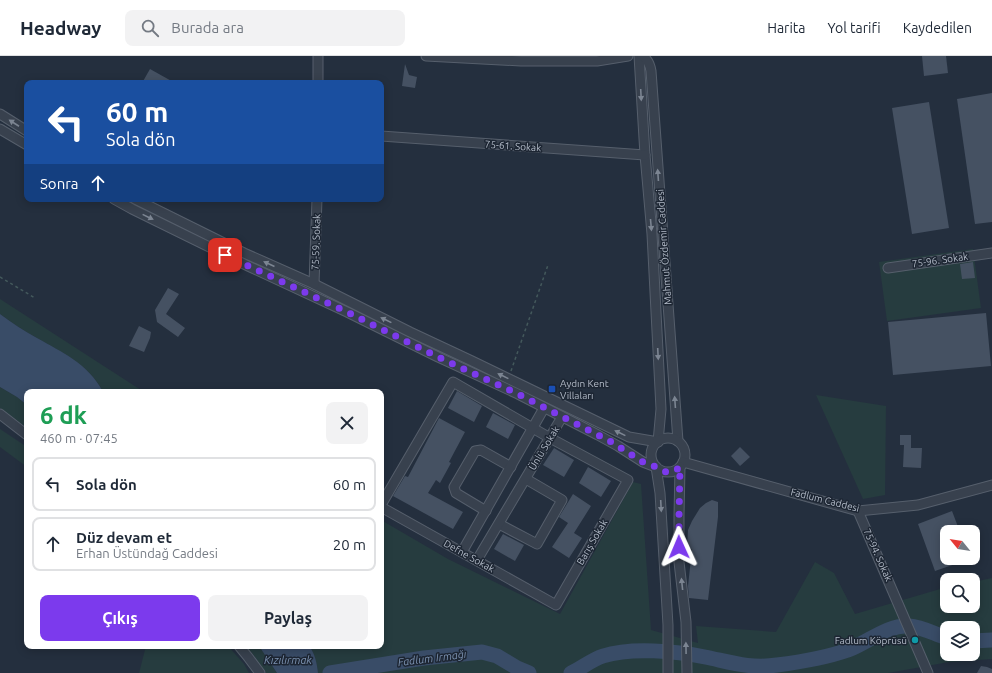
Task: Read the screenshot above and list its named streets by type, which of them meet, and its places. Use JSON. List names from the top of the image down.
{
  "streets": {
    "street": [
      "75-61. Sokak",
      "75-59. Sokak",
      "Mahmut Özdemir Caddesi",
      "75-96. Sokak",
      "Ünlü Sokak",
      "Fadlum Caddesi",
      "Barış Sokak",
      "75-94. Sokak",
      "Defne Sokak"
    ]
  },
  "crossings": [
    ["75-61. Sokak", "Mahmut Özdemir Caddesi"],
    ["Mahmut Özdemir Caddesi", "Fadlum Caddesi"],
    ["Ünlü Sokak", "Barış Sokak"],
    ["Ünlü Sokak", "Defne Sokak"],
    ["Fadlum Caddesi", "75-94. Sokak"],
    ["Barış Sokak", "Defne Sokak"]
  ],
  "water": ["Fadlum Irmağı", "Kızılırmak"],
  "places": {
    "transit": ["Aydın Kent Villaları"],
    "other": ["Fadlum Köprüsü"]
  },
  "north": "top left",
  "page": {
    "header": "Headway",
    "search": "Burada ara",
    "nav": ["Harita", "Yol tarifi", "Kaydedilen"],
    "turn": ["60 m", "Sola dön"],
    "then": "Sonra",
    "heading": ["6 dk", "460 m · 07:45"],
    "list": [
      {
        "name": "Sola dön",
        "value": "60 m"
      },
      {
        "name": "Düz devam et",
        "note": "Erhan Üstündağ Caddesi",
        "value": "20 m"
      }
    ],
    "buttons": ["Çıkış", "Paylaş"]
  }
}
